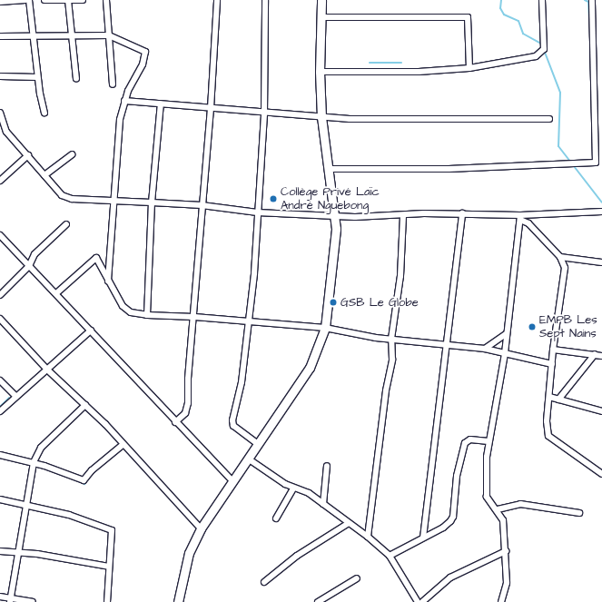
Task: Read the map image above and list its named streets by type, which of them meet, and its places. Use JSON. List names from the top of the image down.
{
  "places": ["Collège Privé Laïc André Nguebong", "GSB Le Globe", "EMPB Les Sept Nains"]
}
